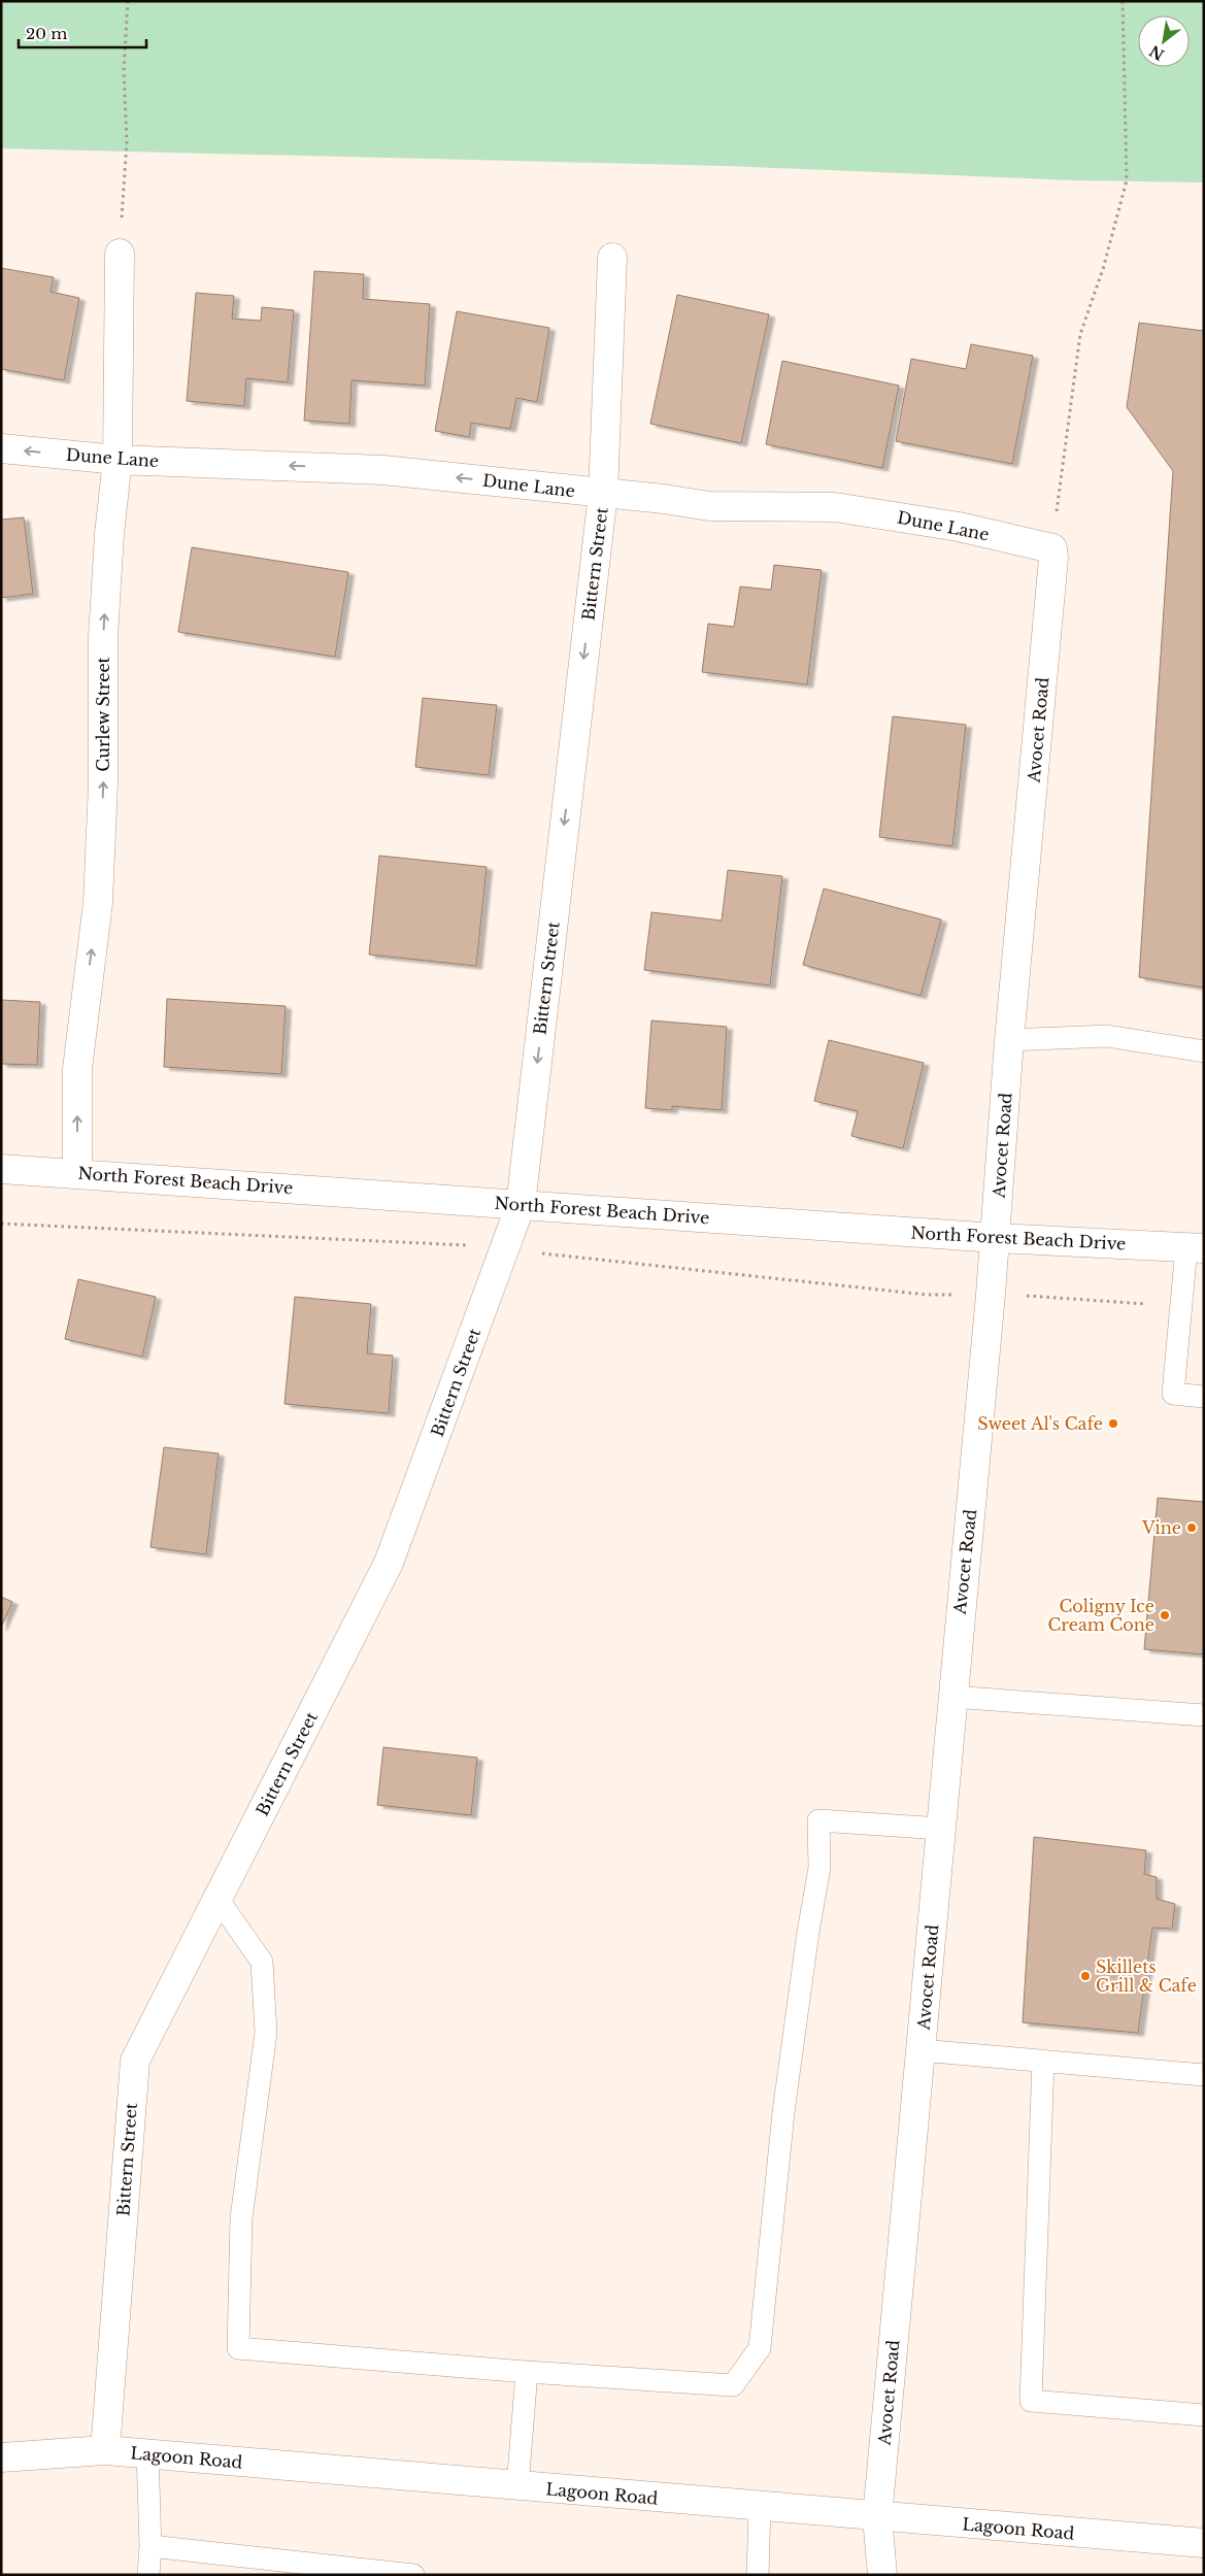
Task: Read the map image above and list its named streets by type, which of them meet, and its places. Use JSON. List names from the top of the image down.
{
  "streets": {
    "street": [
      "Dune Lane",
      "Bittern Street",
      "Curlew Street",
      "Avocet Road",
      "North Forest Beach Drive",
      "Lagoon Road"
    ]
  },
  "crossings": [
    ["Dune Lane", "Bittern Street"],
    ["Dune Lane", "Curlew Street"],
    ["Dune Lane", "Avocet Road"],
    ["Bittern Street", "North Forest Beach Drive"],
    ["Bittern Street", "Lagoon Road"],
    ["Curlew Street", "North Forest Beach Drive"],
    ["Avocet Road", "North Forest Beach Drive"],
    ["Avocet Road", "Lagoon Road"]
  ],
  "one_way": ["Dune Lane", "Curlew Street"],
  "places": [
    "Sweet Al's Cafe",
    "Vine",
    "Coligny Ice Cream Cone",
    "Skillets Grill & Cafe"
  ],
  "scale_bar": "20 m",
  "north": "bottom left"
}
